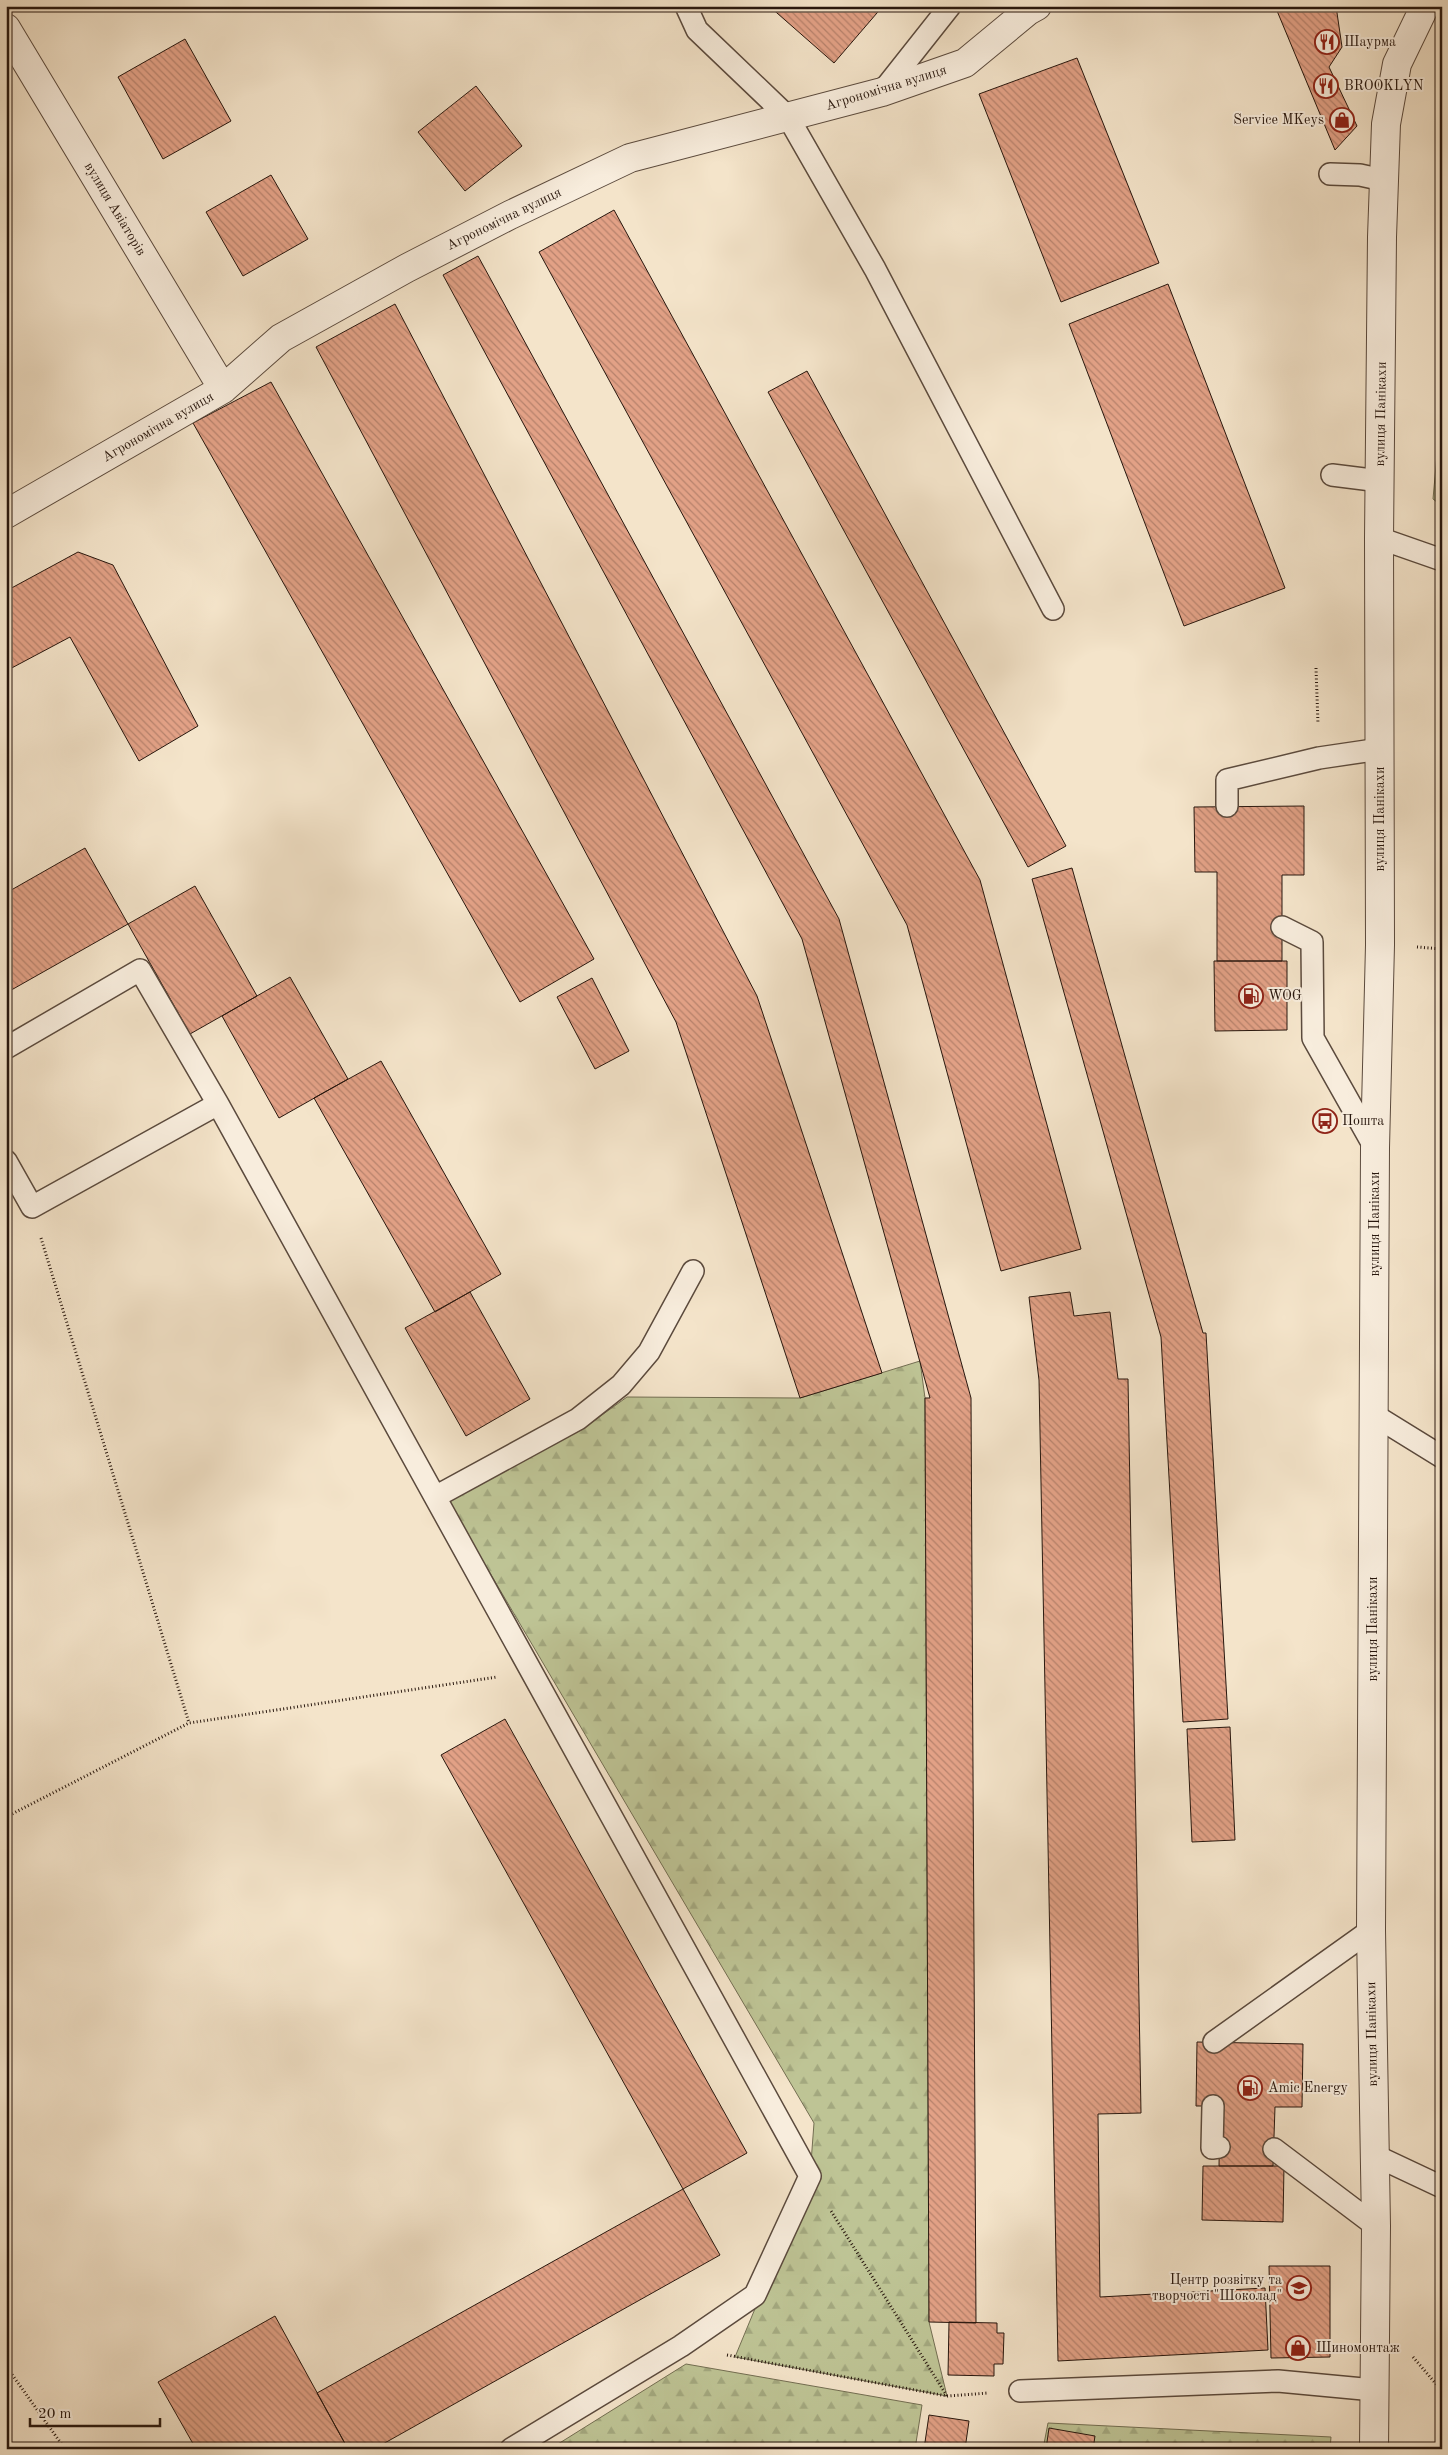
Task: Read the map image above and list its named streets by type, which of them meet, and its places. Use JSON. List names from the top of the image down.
{
  "streets": {
    "street": ["Агрономічна вулиця", "вулиця Авіаторів", "вулиця Панікахи"]
  },
  "crossings": [
    ["Агрономічна вулиця", "вулиця Авіаторів"]
  ],
  "places": {
    "restaurant": ["Шаурма", "BROOKLYN"],
    "shop": ["Service MKeys", "Шиномонтаж"],
    "fuel station": ["WOG", "Amic Energy"],
    "bus stop": ["Пошта"],
    "school or university": ["Центр розвітку та творчості \"Шоколад\""]
  },
  "scale_bar": "20 m"
}
